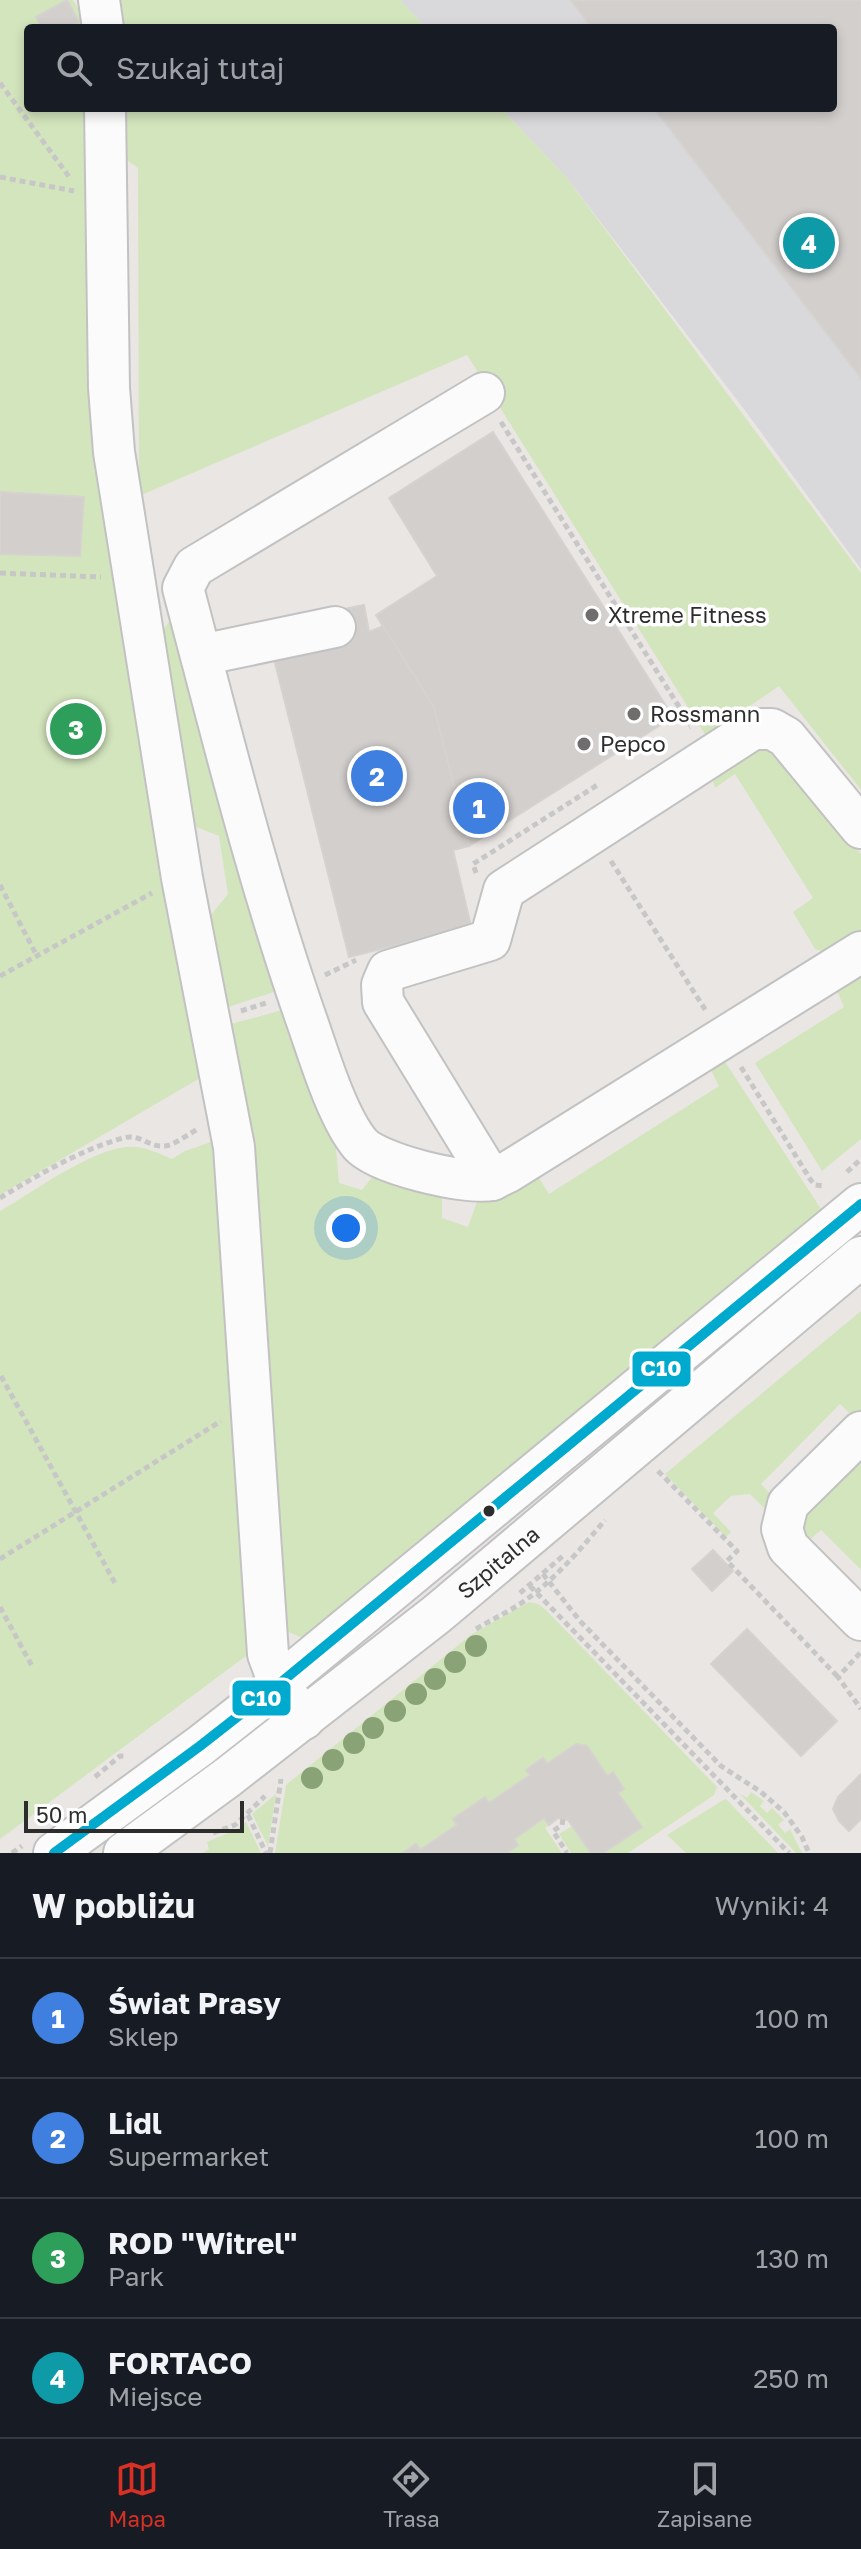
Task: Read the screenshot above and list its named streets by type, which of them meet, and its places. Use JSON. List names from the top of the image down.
{
  "streets": {
    "street": ["Szpitalna"]
  },
  "places": ["Xtreme Fitness", "Rossmann", "Pepco"],
  "lines": ["transit line C10"],
  "scale_bar": "50 m",
  "page": {
    "search": "Szukaj tutaj",
    "pins": [
      "4",
      "3",
      "2",
      "1"
    ],
    "scale": "50 m",
    "heading": ["W pobliżu", "Wyniki: 4"],
    "list": [
      {
        "mark": "1",
        "name": "Świat Prasy",
        "note": "Sklep",
        "value": "100 m"
      },
      {
        "mark": "2",
        "name": "Lidl",
        "note": "Supermarket",
        "value": "100 m"
      },
      {
        "mark": "3",
        "name": "ROD \"Witrel\"",
        "note": "Park",
        "value": "130 m"
      },
      {
        "mark": "4",
        "name": "FORTACO",
        "note": "Miejsce",
        "value": "250 m"
      }
    ],
    "nav": ["Mapa", "Trasa", "Zapisane"]
  }
}
